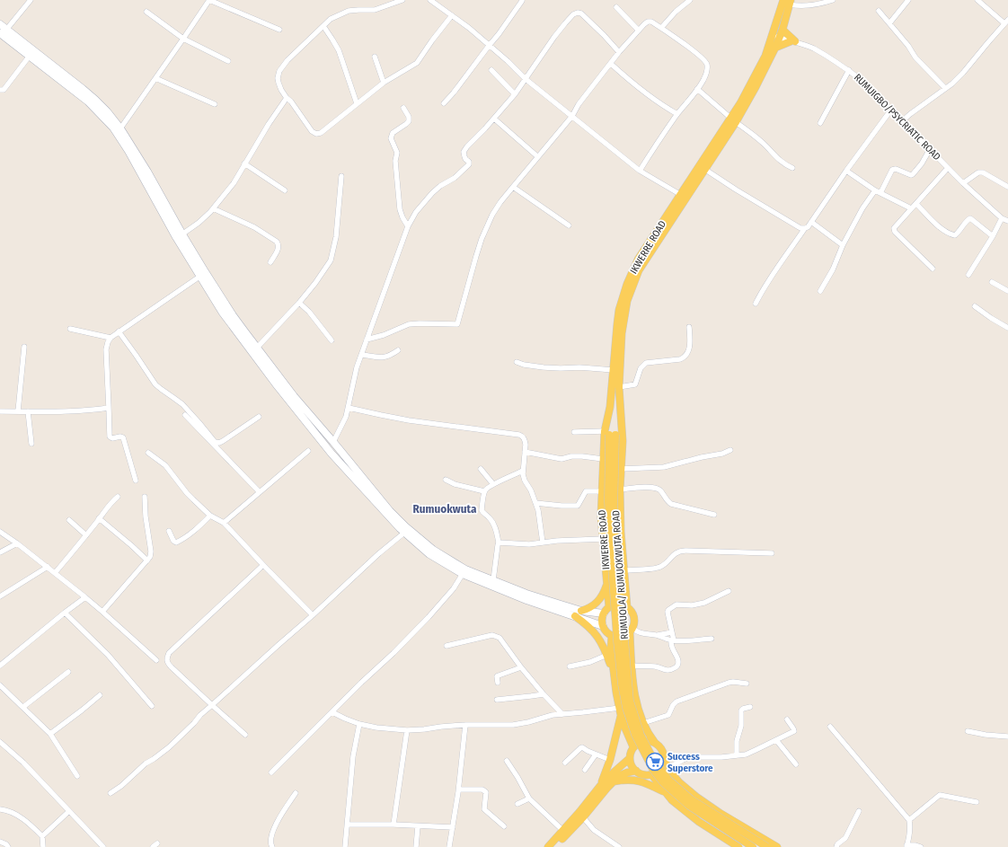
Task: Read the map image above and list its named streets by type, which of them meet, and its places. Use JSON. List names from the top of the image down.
{
  "streets": {
    "main road": ["IKWERRE ROAD", "RUMUOLA/ RUMUOKWUTA ROAD"],
    "street": ["RUMUIGBO/PSYCRIATIC ROAD"]
  },
  "crossings": [
    ["RUMUIGBO/PSYCRIATIC ROAD", "IKWERRE ROAD"],
    ["IKWERRE ROAD", "RUMUOLA/ RUMUOKWUTA ROAD"]
  ],
  "districts": ["Rumuokwuta"],
  "places": {
    "supermarket": ["Success Superstore"]
  }
}
